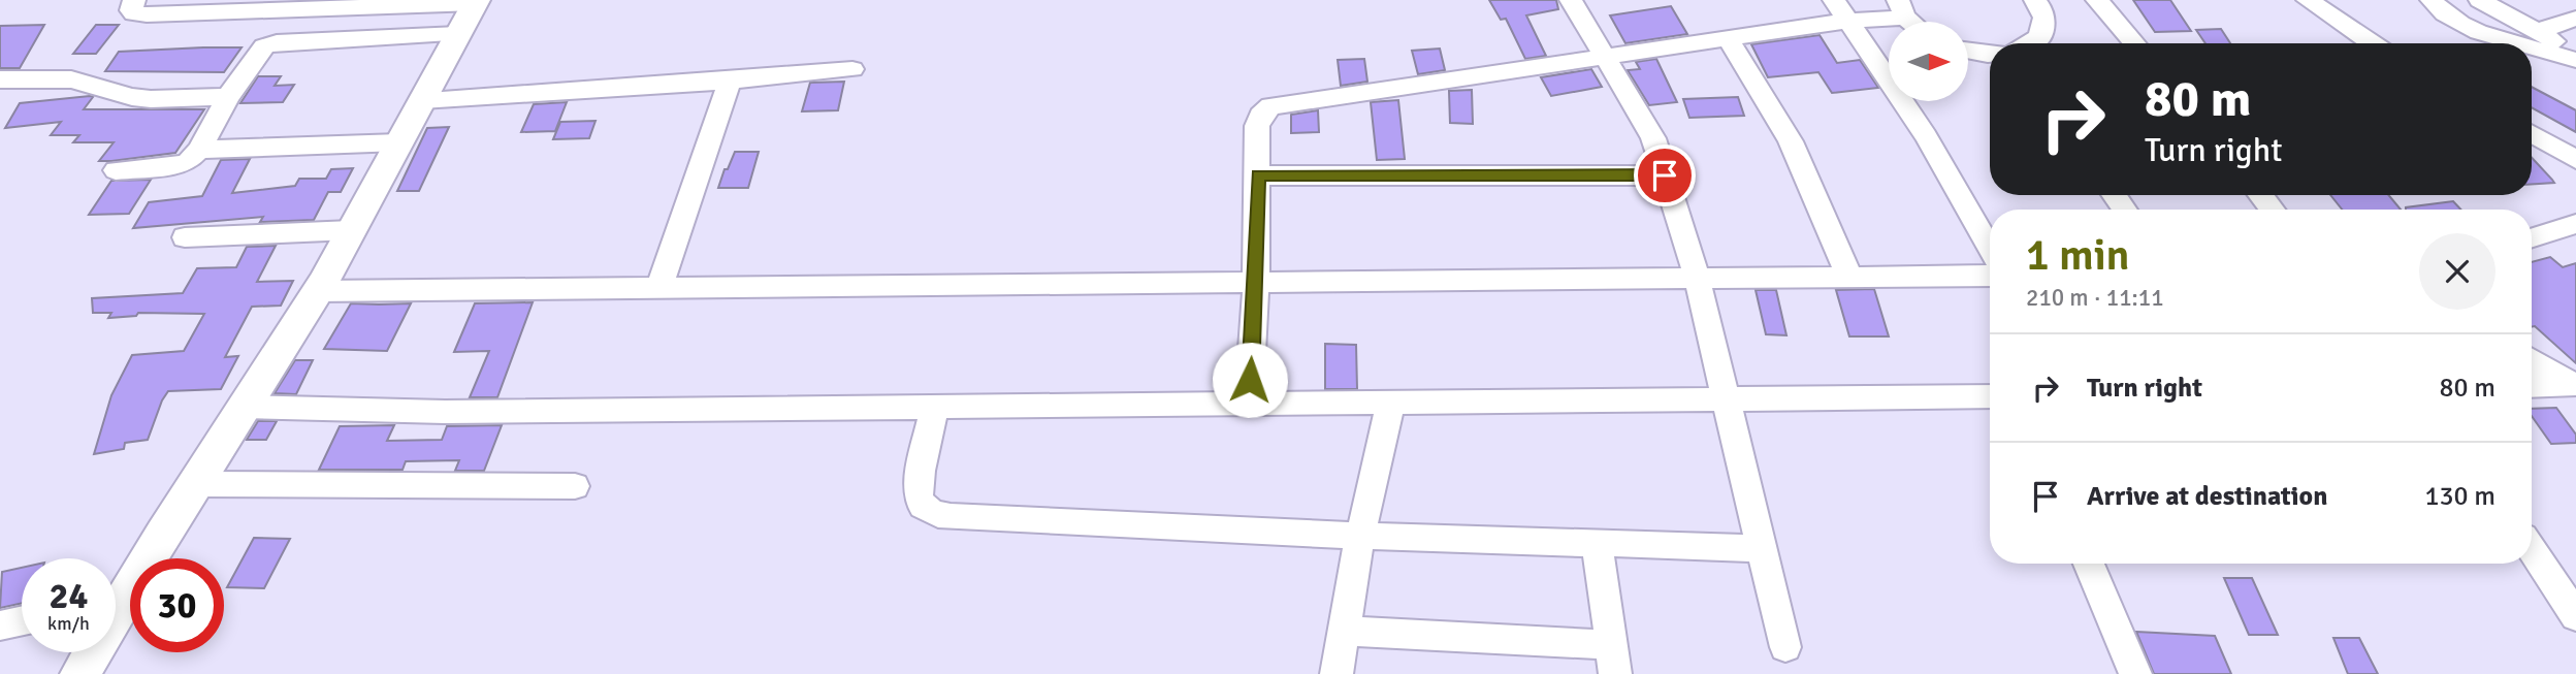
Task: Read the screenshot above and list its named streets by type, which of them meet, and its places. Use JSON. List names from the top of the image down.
{
  "north": "right",
  "page": {
    "turn": ["80 m", "Turn right"],
    "heading": ["1 min", "210 m · 11:11"],
    "list": [
      {
        "name": "Turn right",
        "value": "80 m"
      },
      {
        "name": "Arrive at destination",
        "value": "130 m"
      }
    ],
    "speed": "24 km/h",
    "limit": "30"
  }
}
